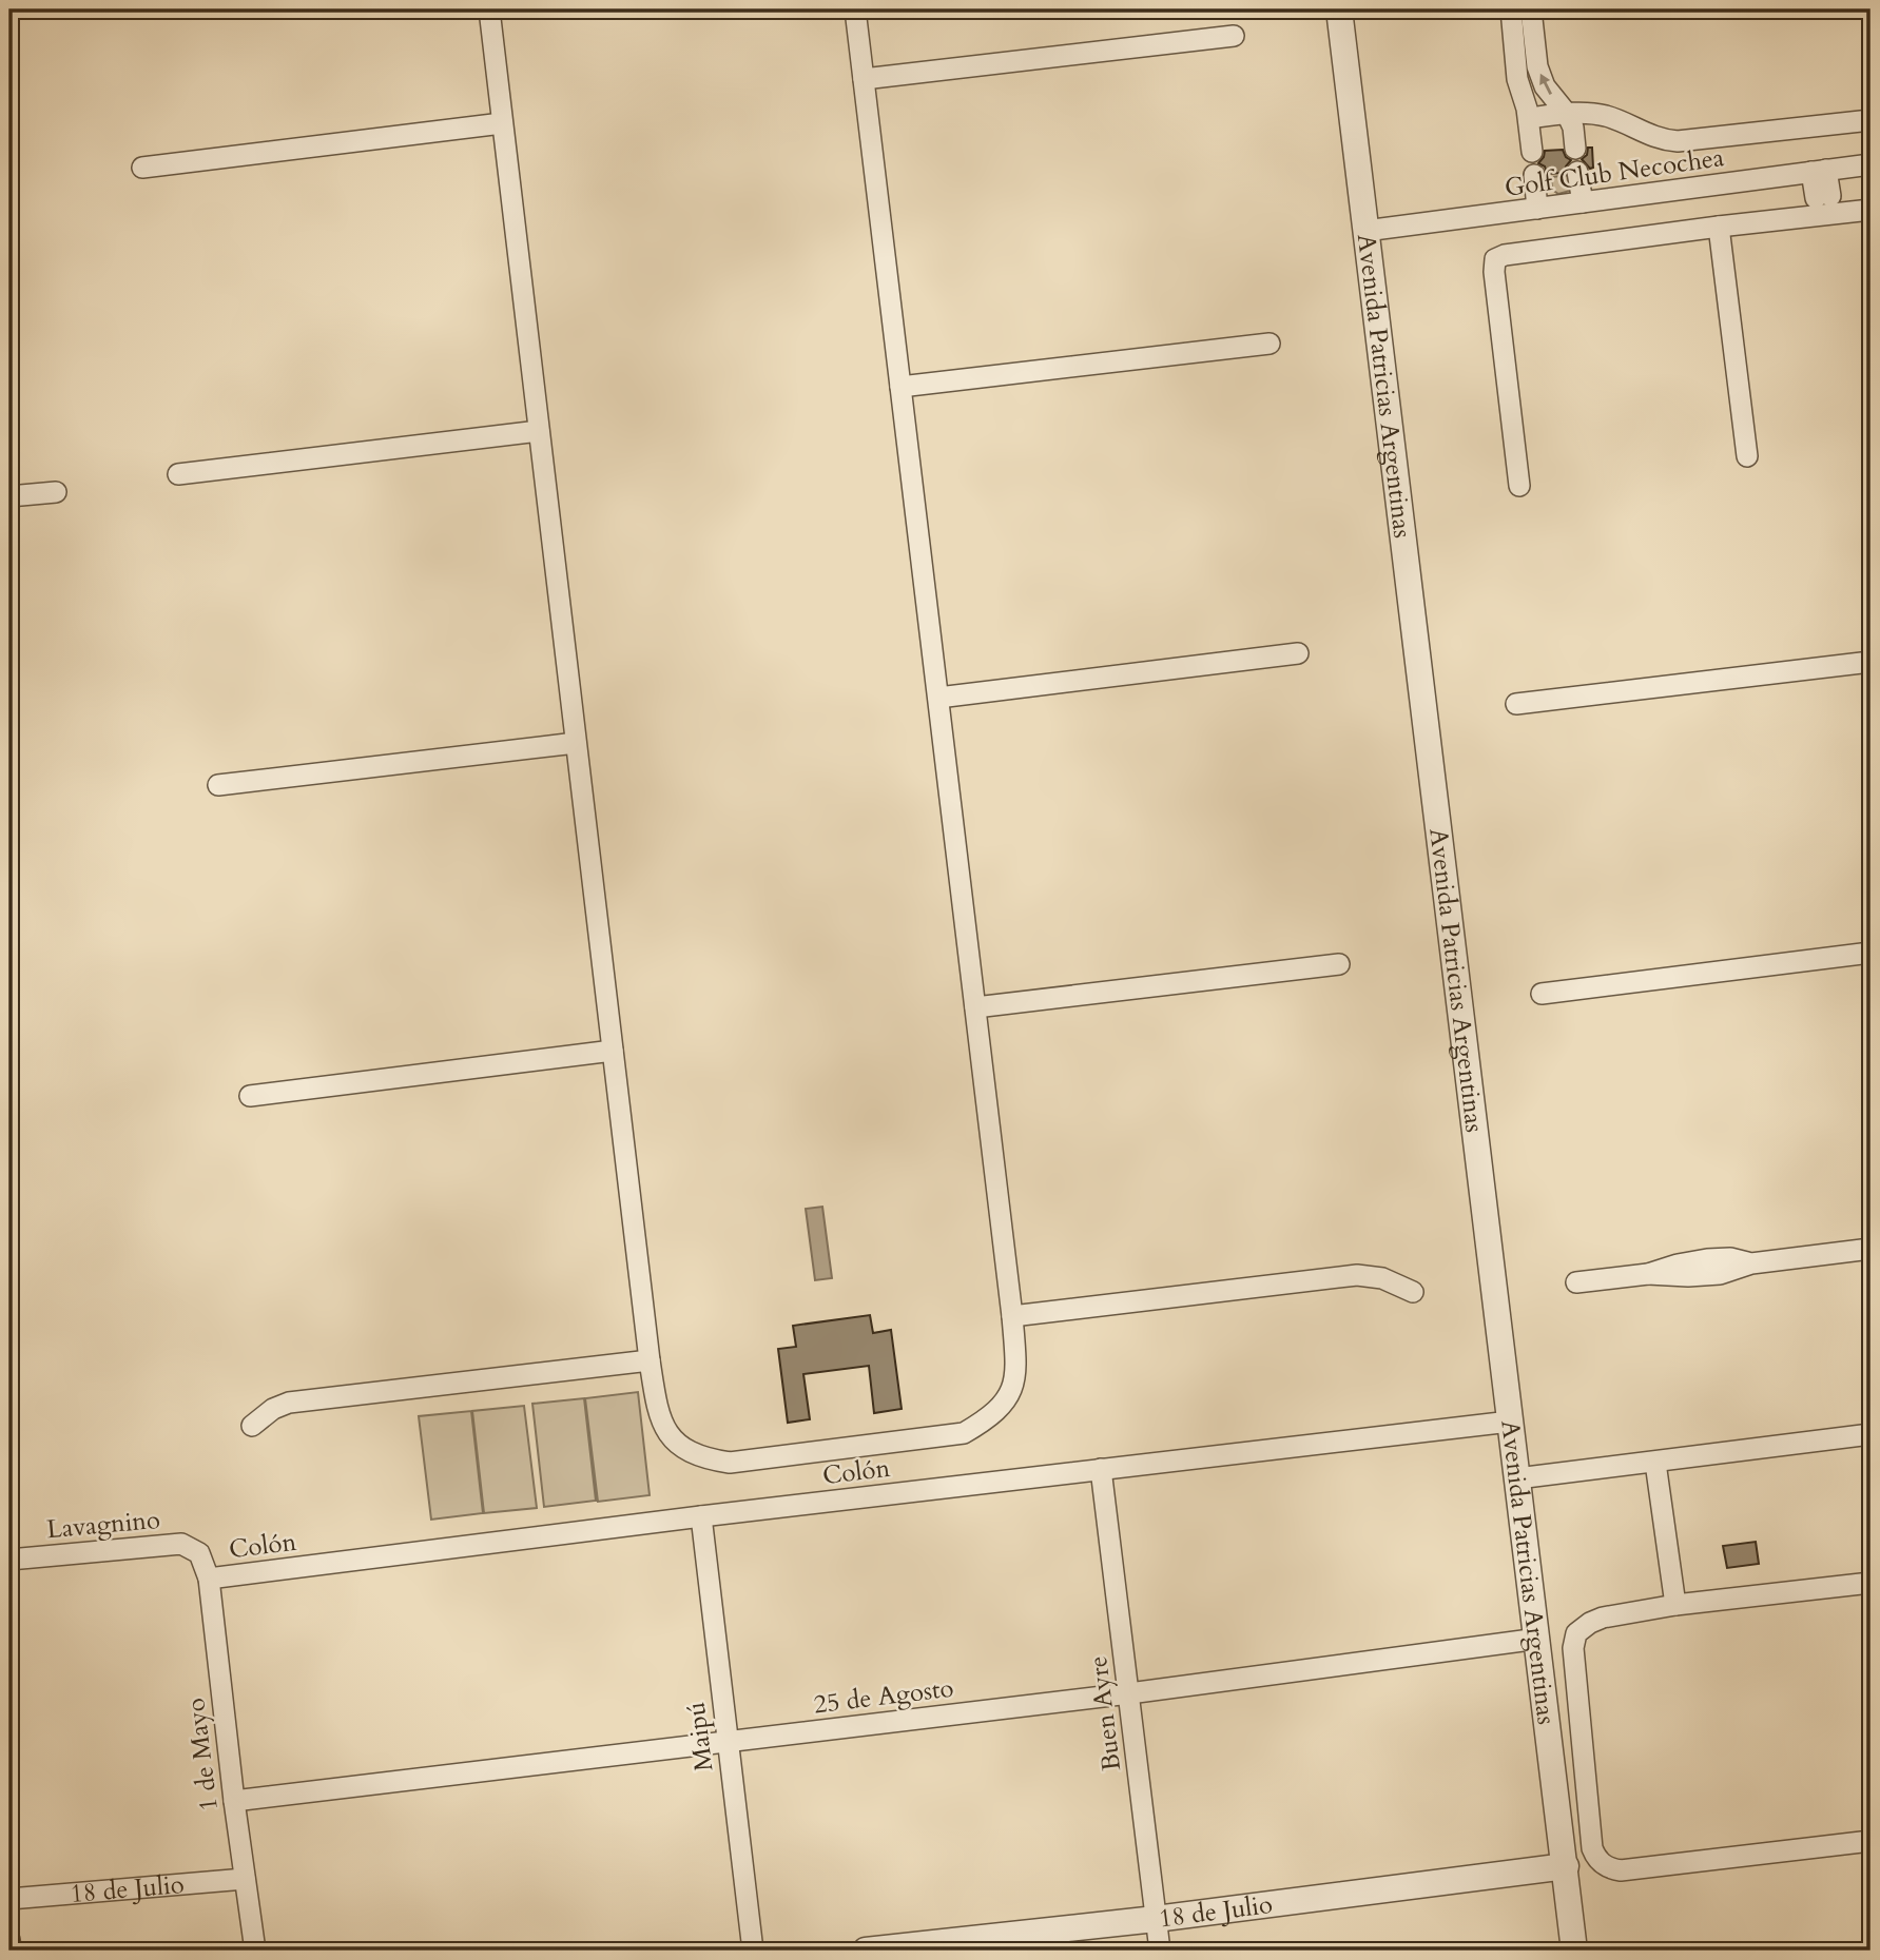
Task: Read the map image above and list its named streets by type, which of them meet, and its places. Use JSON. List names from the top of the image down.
{
  "streets": {
    "street": [
      "Golf Club Necochea",
      "Avenida Patricias Argentinas",
      "Colón",
      "Lavagnino",
      "25 de Agosto",
      "Buen Ayre",
      "Maipú",
      "1 de Mayo",
      "18 de Julio"
    ]
  },
  "crossings": [
    ["Golf Club Necochea", "Avenida Patricias Argentinas"],
    ["Avenida Patricias Argentinas", "Colón"],
    ["Avenida Patricias Argentinas", "25 de Agosto"],
    ["Avenida Patricias Argentinas", "18 de Julio"],
    ["Colón", "Buen Ayre"],
    ["Colón", "Maipú"],
    ["Colón", "1 de Mayo"],
    ["Lavagnino", "1 de Mayo"],
    ["25 de Agosto", "Buen Ayre"],
    ["25 de Agosto", "Maipú"],
    ["25 de Agosto", "1 de Mayo"],
    ["Buen Ayre", "18 de Julio"],
    ["1 de Mayo", "18 de Julio"]
  ]
}
